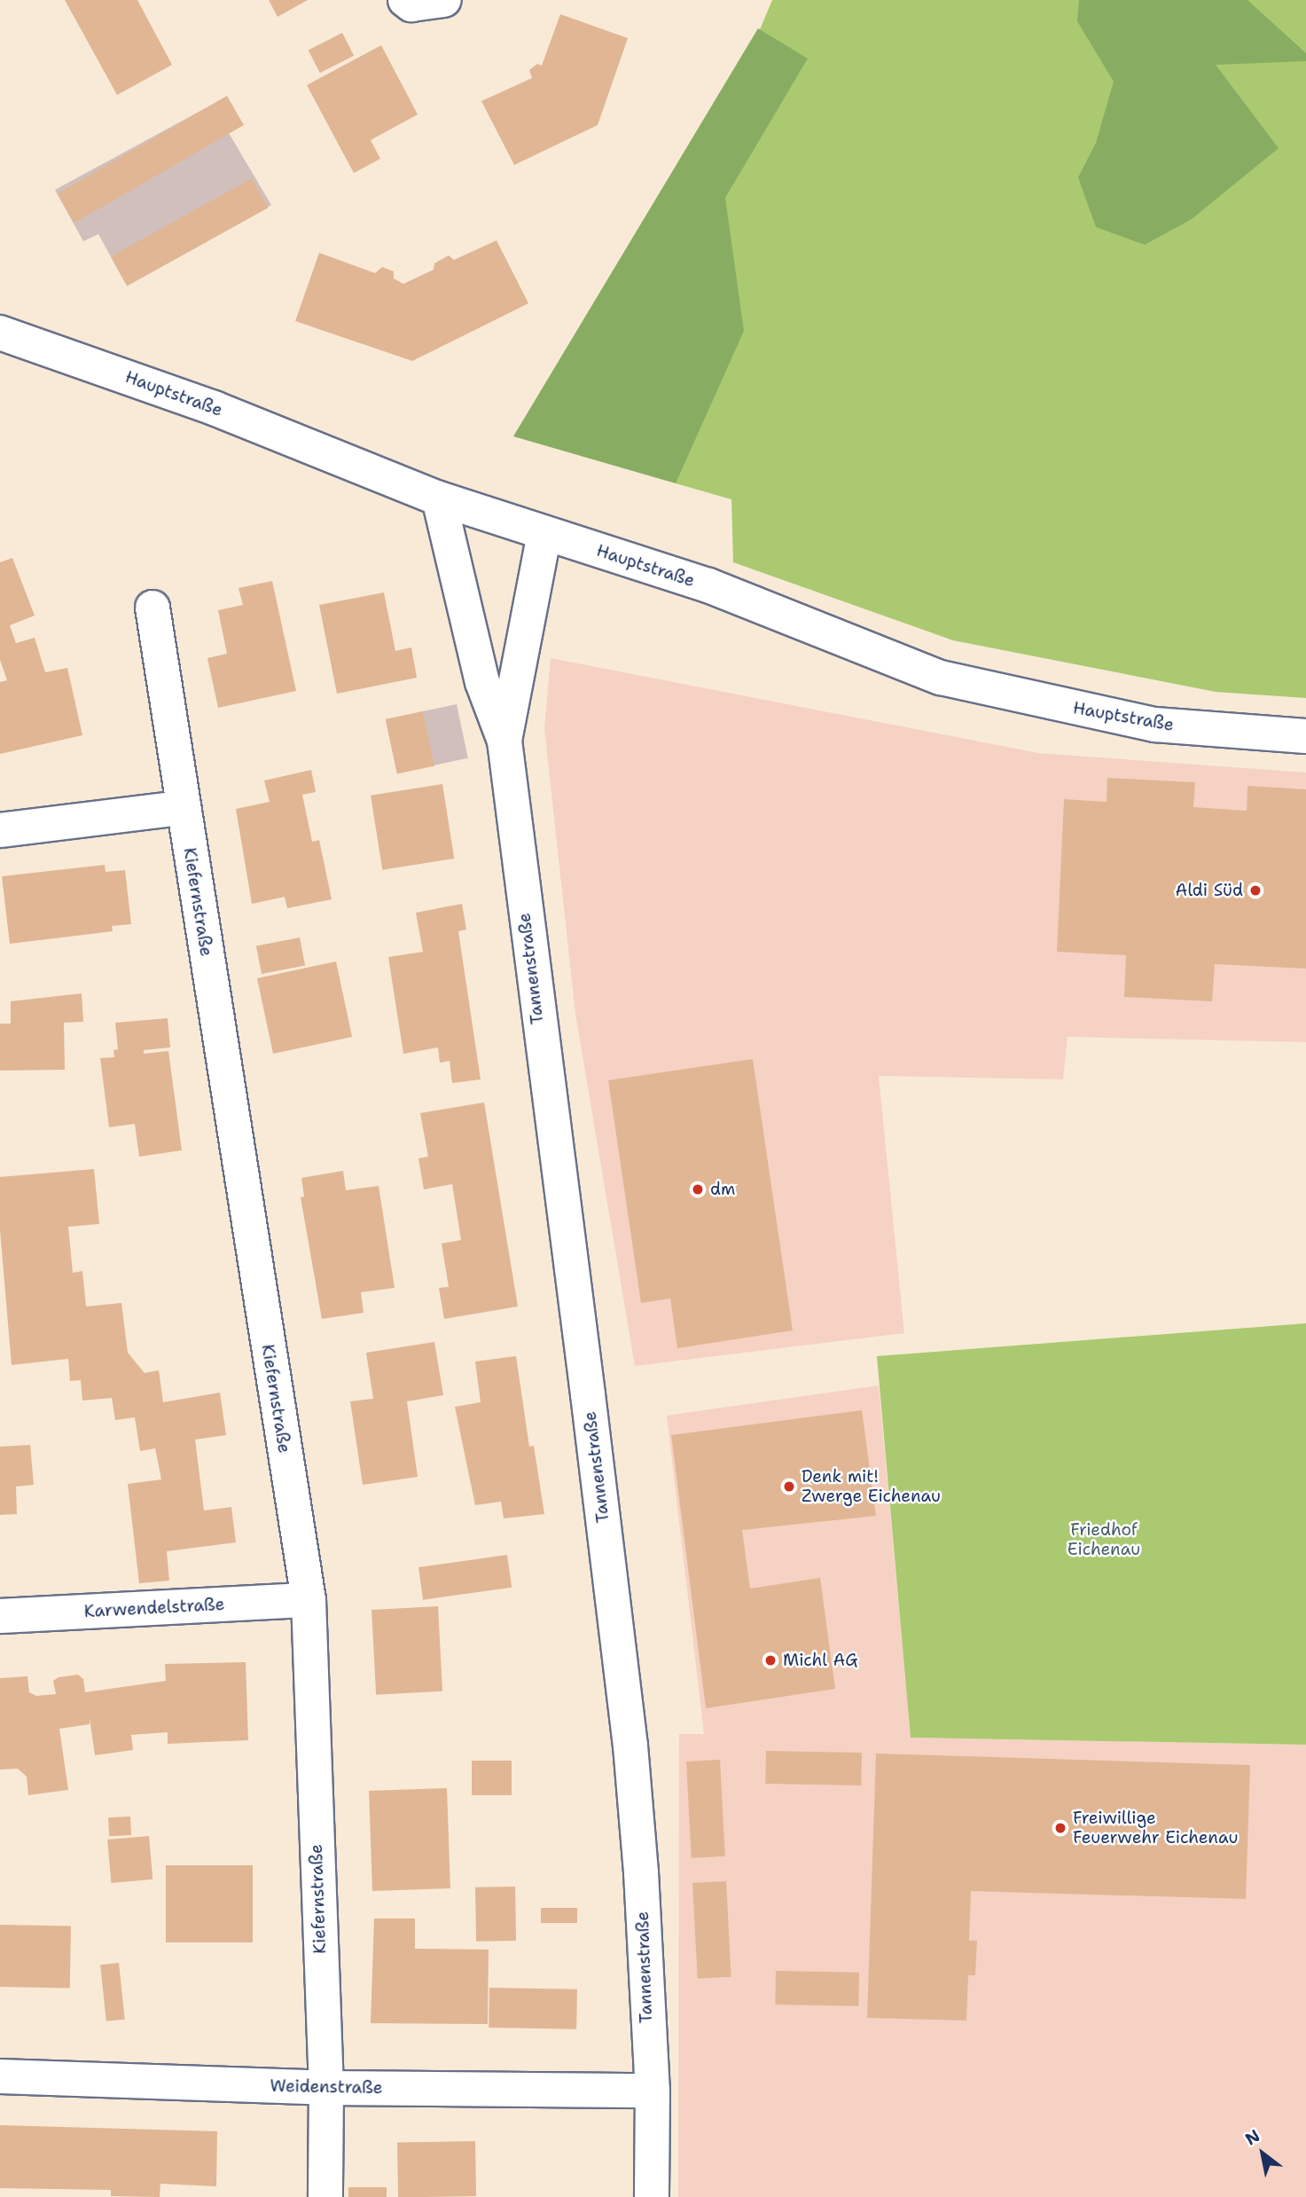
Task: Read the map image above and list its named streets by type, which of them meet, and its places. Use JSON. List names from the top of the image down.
{
  "streets": {
    "street": [
      "Hauptstraße",
      "Kiefernstraße",
      "Tannenstraße",
      "Karwendelstraße",
      "Weidenstraße"
    ]
  },
  "crossings": [
    ["Hauptstraße", "Tannenstraße"],
    ["Kiefernstraße", "Karwendelstraße"],
    ["Kiefernstraße", "Weidenstraße"],
    ["Tannenstraße", "Weidenstraße"]
  ],
  "parks": ["Friedhof Eichenau"],
  "places": [
    "Aldi Süd",
    "dm",
    "Denk mit! Zwerge Eichenau",
    "Michl AG",
    "Freiwillige Feuerwehr Eichenau"
  ],
  "north": "top left"
}
